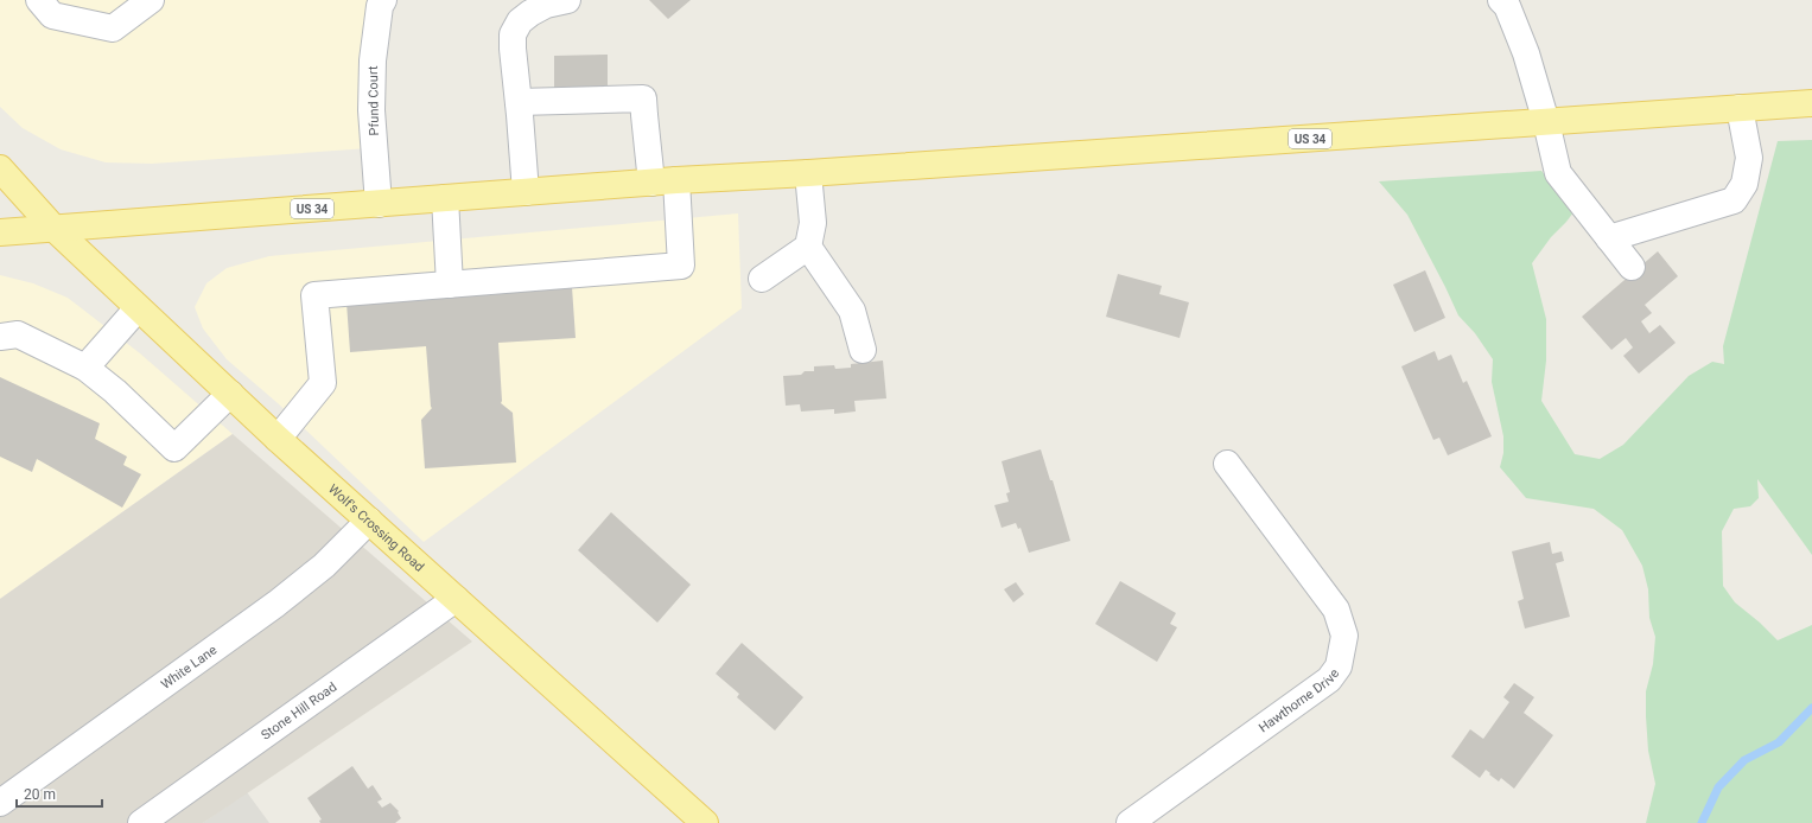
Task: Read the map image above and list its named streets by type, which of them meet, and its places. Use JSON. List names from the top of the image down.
{
  "streets": {
    "main road": ["US 34", "Wolf's Crossing Road"],
    "street": [
      "Pfund Court",
      "White Lane",
      "Hawthorne Drive",
      "Stone Hill Road"
    ]
  },
  "crossings": [
    ["Pfund Court", "US 34"],
    ["US 34", "Wolf's Crossing Road"],
    ["Wolf's Crossing Road", "White Lane"],
    ["Wolf's Crossing Road", "Stone Hill Road"]
  ],
  "scale_bar": "20 m"
}
